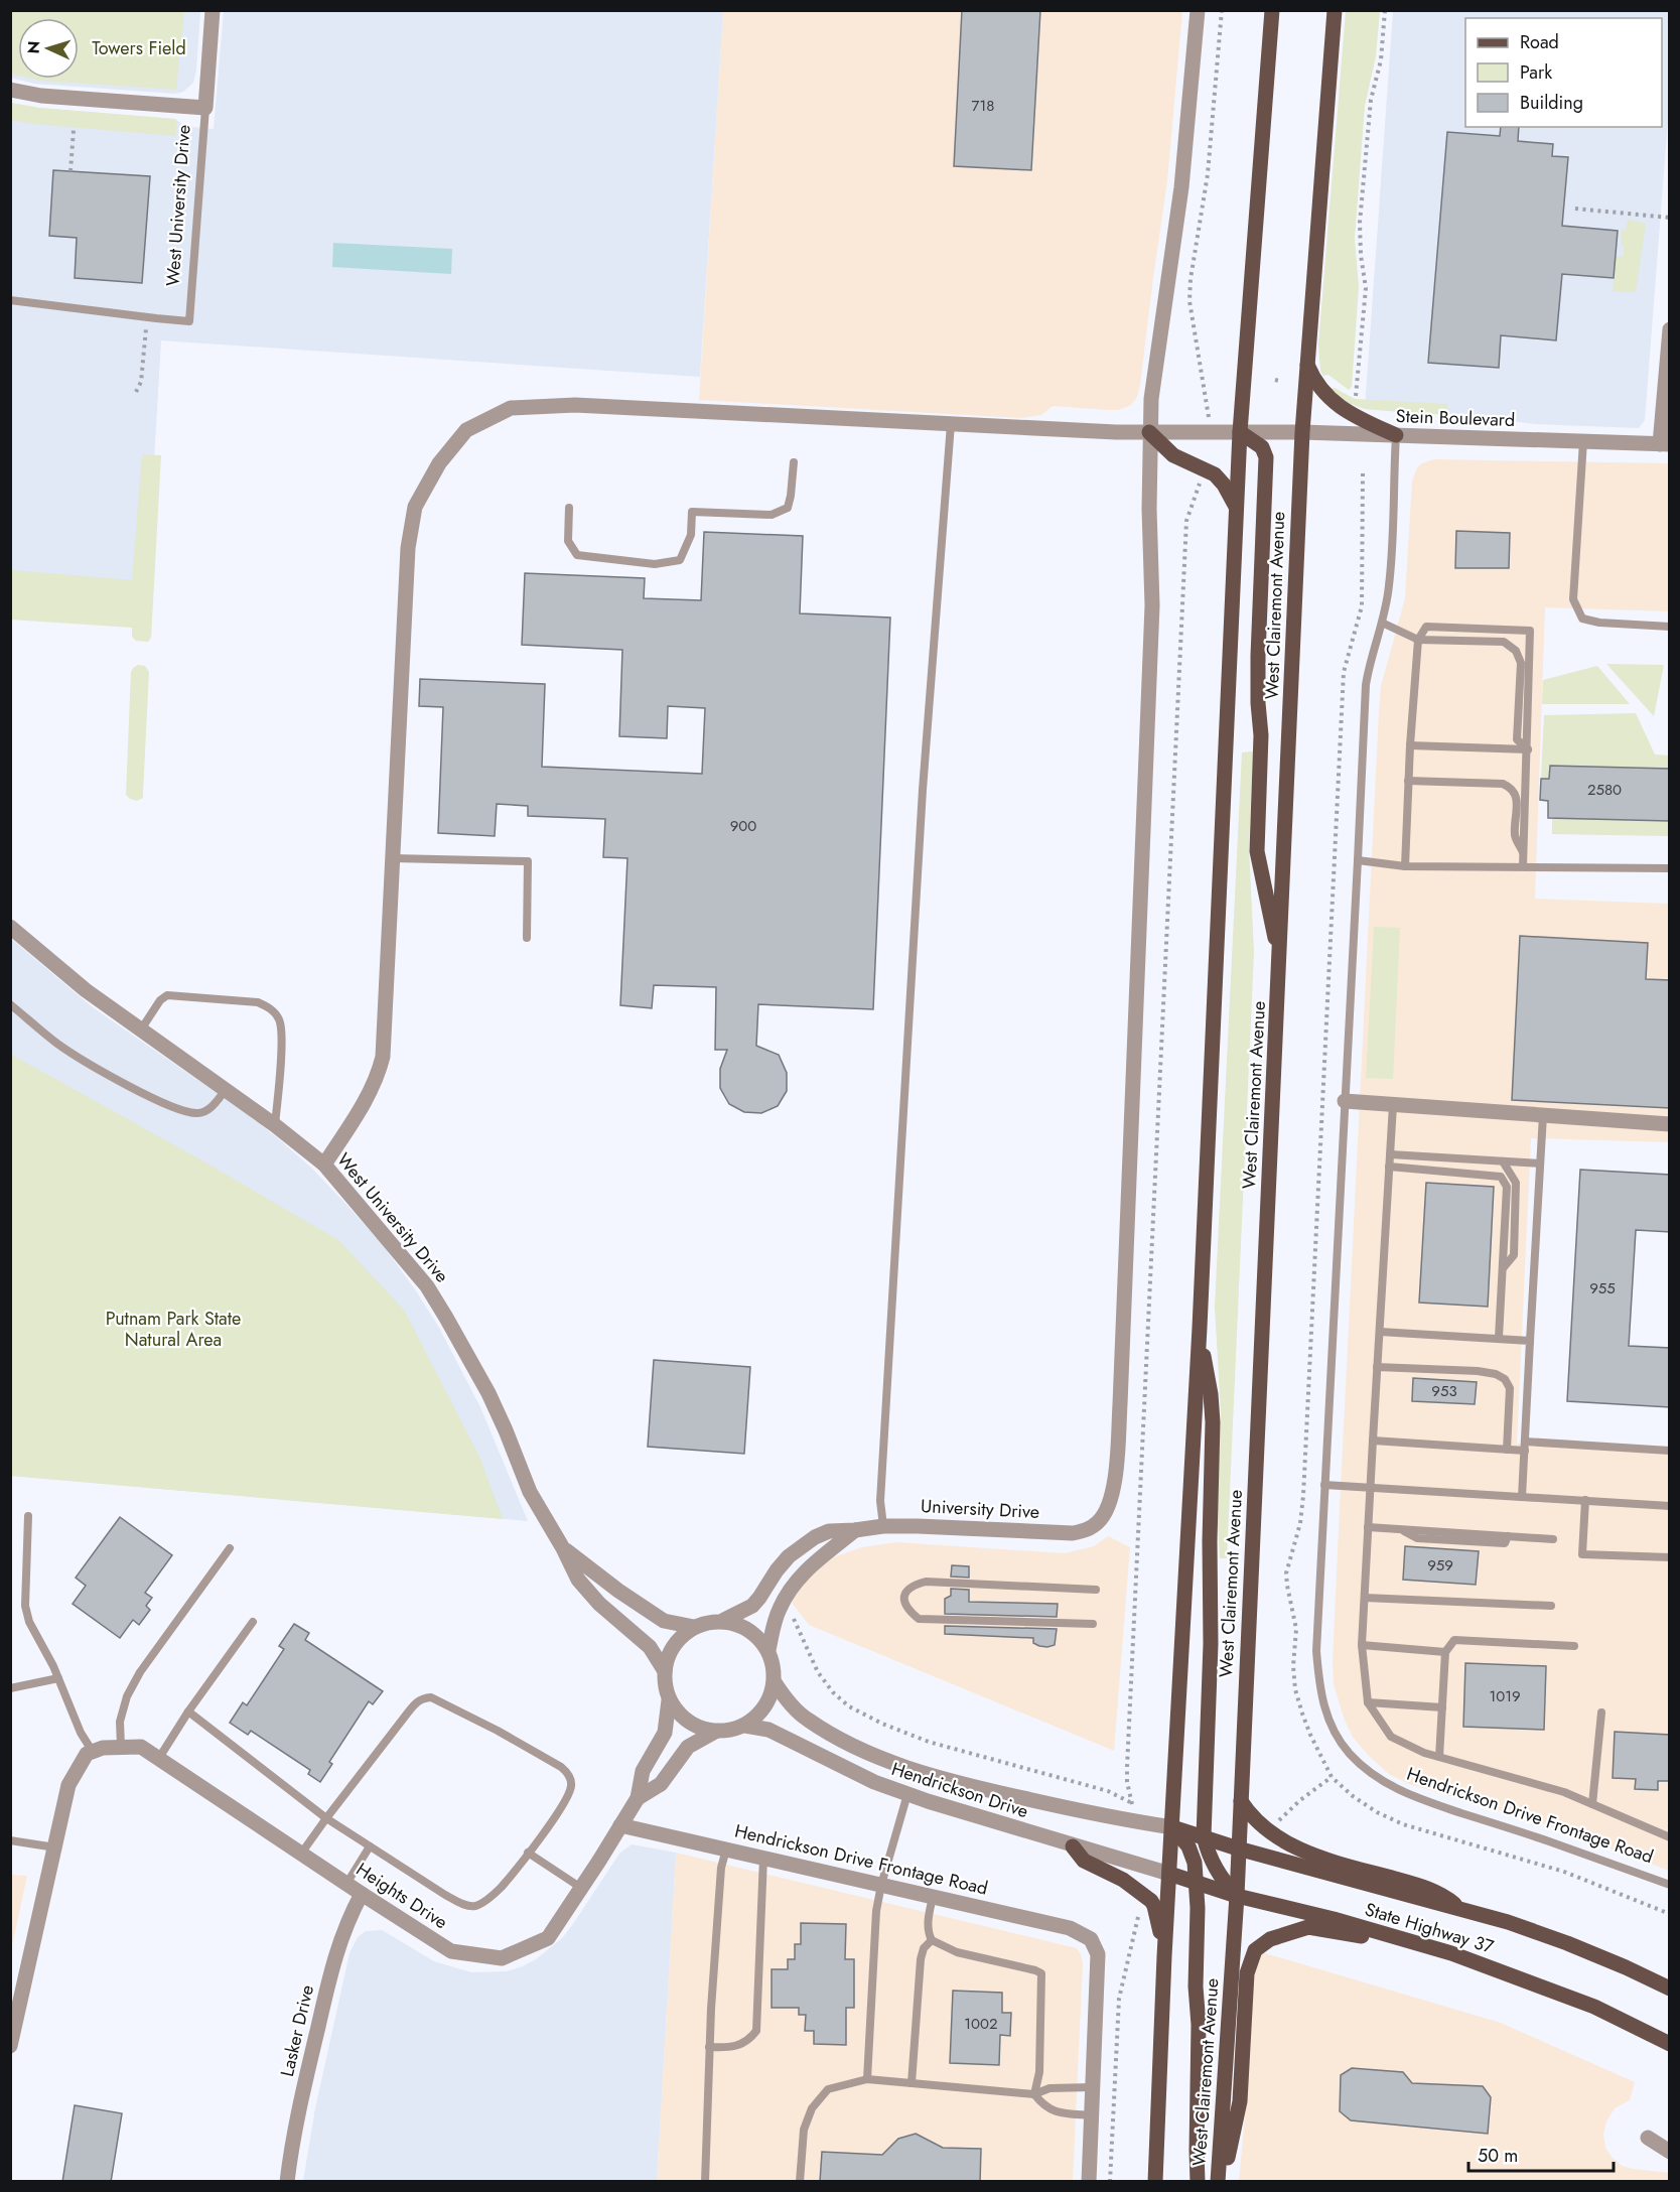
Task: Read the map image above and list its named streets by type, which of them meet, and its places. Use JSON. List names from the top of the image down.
{
  "streets": {
    "main road": ["West Clairemont Avenue", "State Highway 37"],
    "street": [
      "West University Drive",
      "Stein Boulevard",
      "University Drive",
      "Hendrickson Drive",
      "Hendrickson Drive Frontage Road",
      "Heights Drive",
      "Lasker Drive"
    ]
  },
  "crossings": [
    ["West University Drive", "Stein Boulevard"],
    ["West University Drive", "University Drive"],
    ["West University Drive", "Hendrickson Drive"],
    ["West University Drive", "Heights Drive"],
    ["Stein Boulevard", "West Clairemont Avenue"],
    ["Stein Boulevard", "University Drive"],
    ["Stein Boulevard", "Hendrickson Drive Frontage Road"],
    ["West Clairemont Avenue", "State Highway 37"],
    ["University Drive", "Hendrickson Drive"],
    ["University Drive", "Heights Drive"],
    ["Hendrickson Drive", "Heights Drive"],
    ["Hendrickson Drive", "State Highway 37"],
    ["Hendrickson Drive Frontage Road", "Heights Drive"],
    ["Heights Drive", "Lasker Drive"]
  ],
  "parks": ["Towers Field", "Putnam Park State Natural Area"],
  "house_numbers": [
    "718",
    "2580",
    "900",
    "955",
    "953",
    "959",
    "1019",
    "1002"
  ],
  "legend": ["Road", "Park", "Building"],
  "scale_bar": "50 m",
  "north": "left"
}
